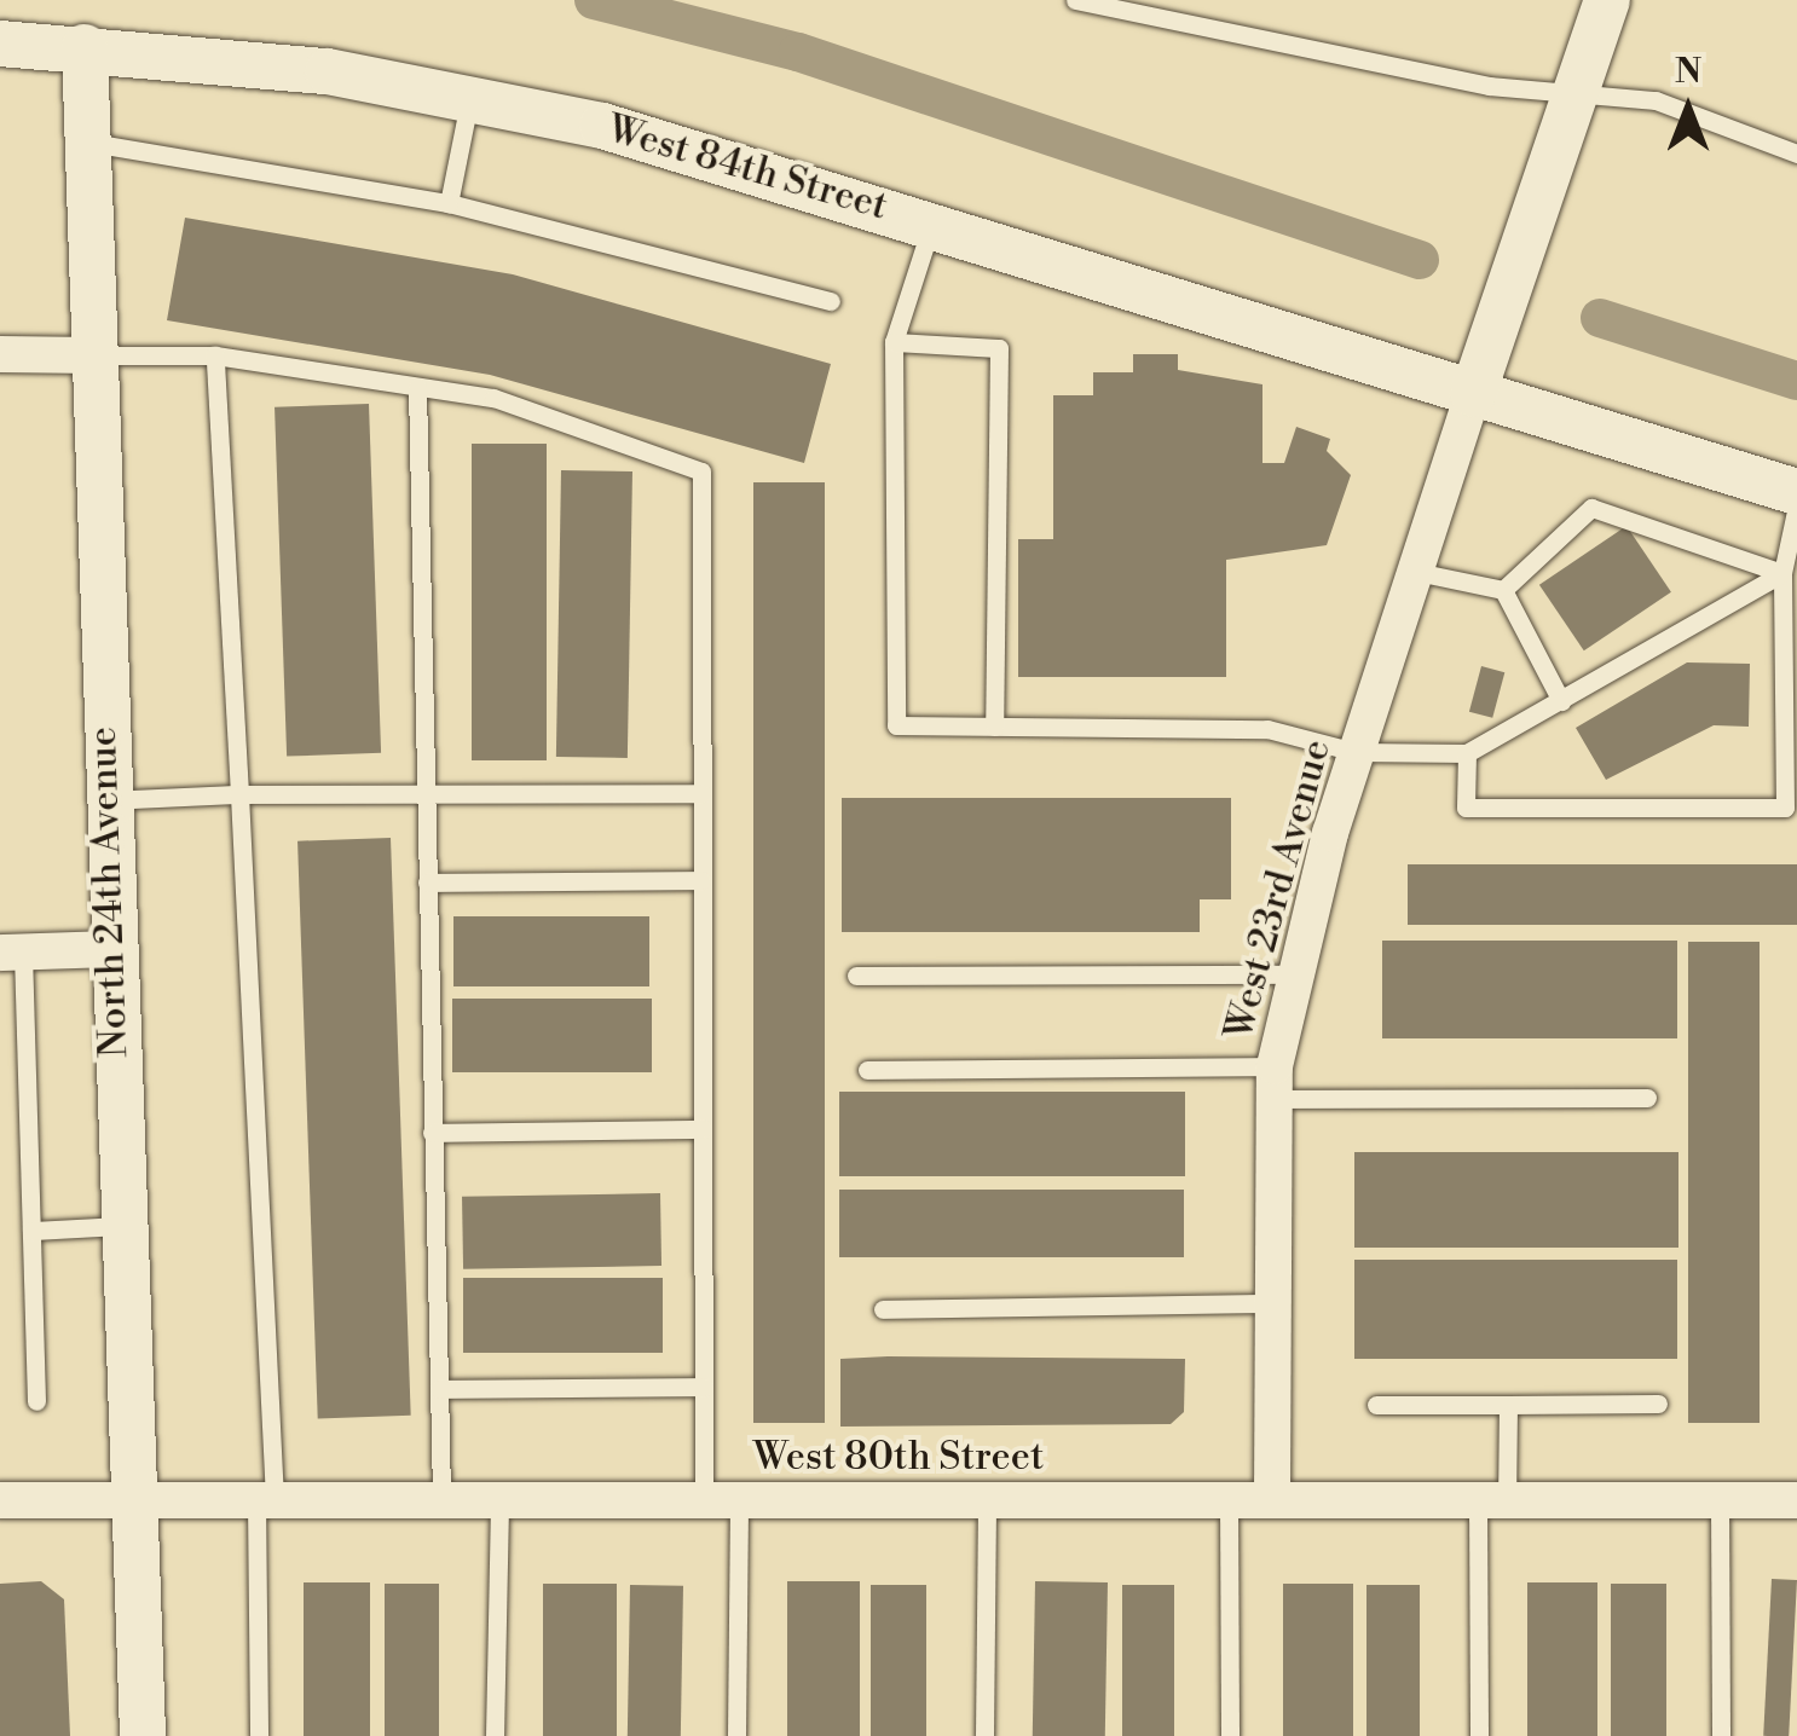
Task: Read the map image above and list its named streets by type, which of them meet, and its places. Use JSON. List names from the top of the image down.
{
  "streets": {
    "street": [
      "West 84th Street",
      "West 23rd Avenue",
      "North 24th Avenue",
      "West 80th Street"
    ]
  },
  "crossings": [
    ["West 84th Street", "West 23rd Avenue"],
    ["West 84th Street", "North 24th Avenue"],
    ["West 23rd Avenue", "West 80th Street"],
    ["North 24th Avenue", "West 80th Street"]
  ],
  "north": "top"
}
